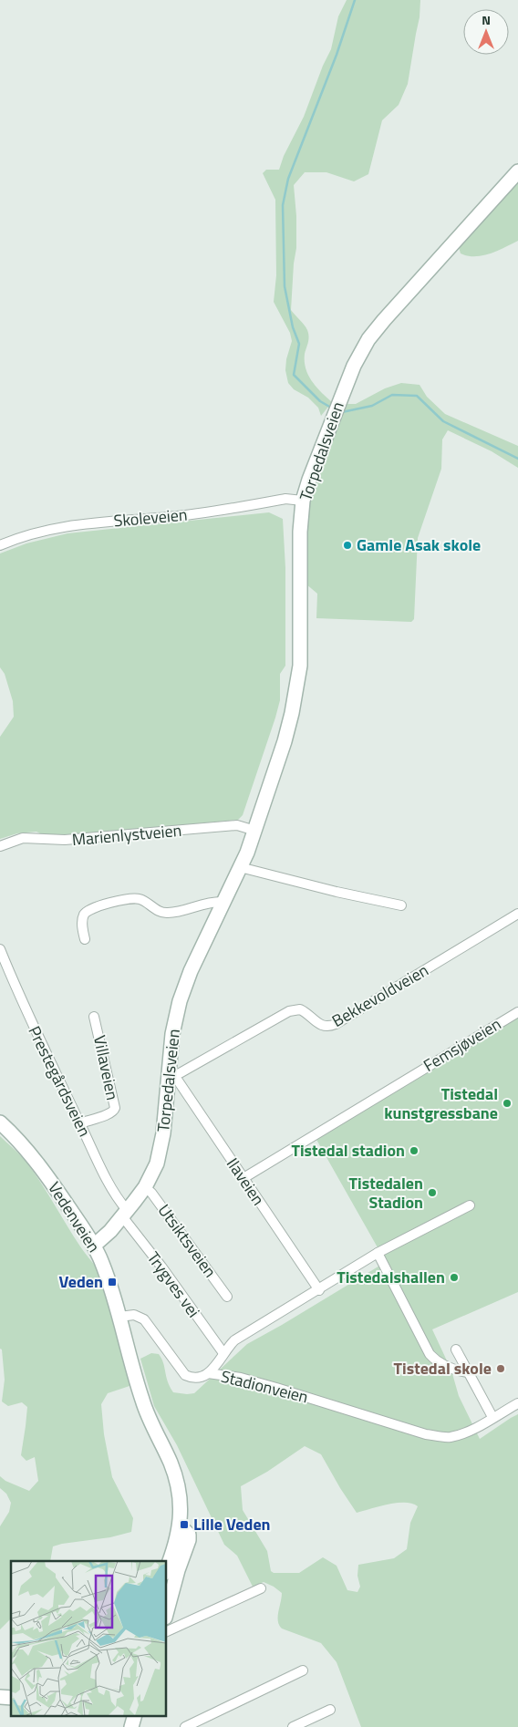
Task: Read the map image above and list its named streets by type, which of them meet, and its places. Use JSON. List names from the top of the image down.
{
  "streets": {
    "main road": ["Torpedalsveien", "Vedenveien"],
    "street": [
      "Skoleveien",
      "Marienlystveien",
      "Bekkevoldveien",
      "Femsjøveien",
      "Villaveien",
      "Prestegårdsveien",
      "Ilaveien",
      "Utsiktsveien",
      "Trygves vei",
      "Stadionveien"
    ]
  },
  "crossings": [
    ["Torpedalsveien", "Skoleveien"],
    ["Torpedalsveien", "Marienlystveien"],
    ["Torpedalsveien", "Bekkevoldveien"],
    ["Torpedalsveien", "Prestegårdsveien"],
    ["Torpedalsveien", "Ilaveien"],
    ["Torpedalsveien", "Vedenveien"],
    ["Torpedalsveien", "Utsiktsveien"],
    ["Torpedalsveien", "Trygves vei"],
    ["Bekkevoldveien", "Ilaveien"],
    ["Femsjøveien", "Ilaveien"],
    ["Villaveien", "Prestegårdsveien"],
    ["Prestegårdsveien", "Trygves vei"],
    ["Ilaveien", "Stadionveien"],
    ["Trygves vei", "Stadionveien"]
  ],
  "places": {
    "other": [
      "Gamle Asak skole",
      "Tistedal kunstgressbane",
      "Tistedal stadion",
      "Tistedalen Stadion",
      "Tistedalshallen",
      "Tistedal skole"
    ],
    "transit": ["Veden", "Lille Veden"]
  },
  "north": "top"
}
